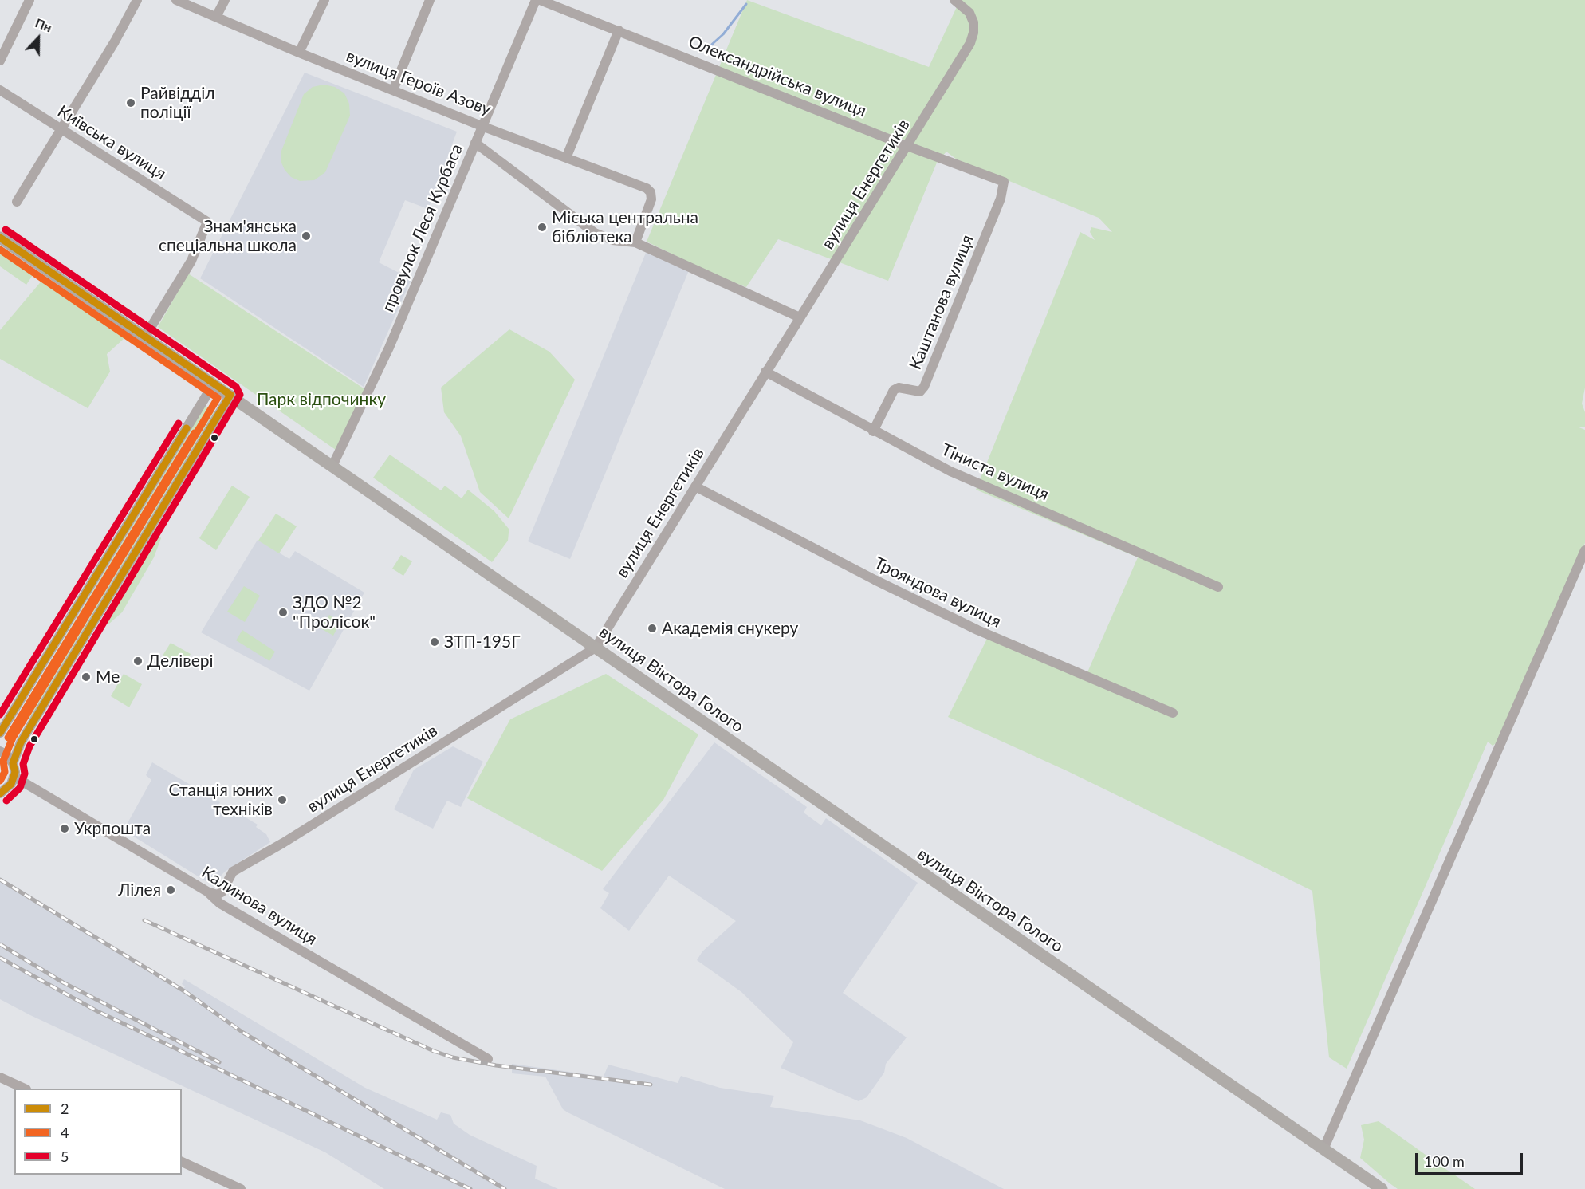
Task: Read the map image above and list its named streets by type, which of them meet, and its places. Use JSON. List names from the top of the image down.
{
  "streets": {
    "main road": ["вулиця Віктора Голого"],
    "street": [
      "Олександрійська вулиця",
      "вулиця Героїв Азову",
      "Київська вулиця",
      "вулиця Енергетиків",
      "провулок Леся Курбаса",
      "Каштанова вулиця",
      "Тіниста вулиця",
      "Трояндова вулиця",
      "Калинова вулиця"
    ]
  },
  "crossings": [
    ["Олександрійська вулиця", "вулиця Енергетиків"],
    ["Олександрійська вулиця", "Каштанова вулиця"],
    ["вулиця Героїв Азову", "провулок Леся Курбаса"],
    ["Київська вулиця", "вулиця Віктора Голого"],
    ["вулиця Енергетиків", "Тіниста вулиця"],
    ["вулиця Енергетиків", "Трояндова вулиця"],
    ["вулиця Енергетиків", "вулиця Віктора Голого"],
    ["вулиця Енергетиків", "Калинова вулиця"],
    ["провулок Леся Курбаса", "вулиця Віктора Голого"],
    ["Каштанова вулиця", "Тіниста вулиця"]
  ],
  "parks": ["Парк відпочинку"],
  "places": [
    "Райвідділ поліції",
    "Міська центральна бібліотека",
    "Знам'янська спеціальна школа",
    "ЗДО №2 \"Пролісок\"",
    "Академія снукеру",
    "ЗТП-195Г",
    "Делівері",
    "Me",
    "Станція юних техніків",
    "Укрпошта",
    "Лілея"
  ],
  "lines": ["transit line 5", "transit line 2", "transit line 4"],
  "legend": ["2", "4", "5"],
  "scale_bar": "100 m",
  "north": "top"
}
